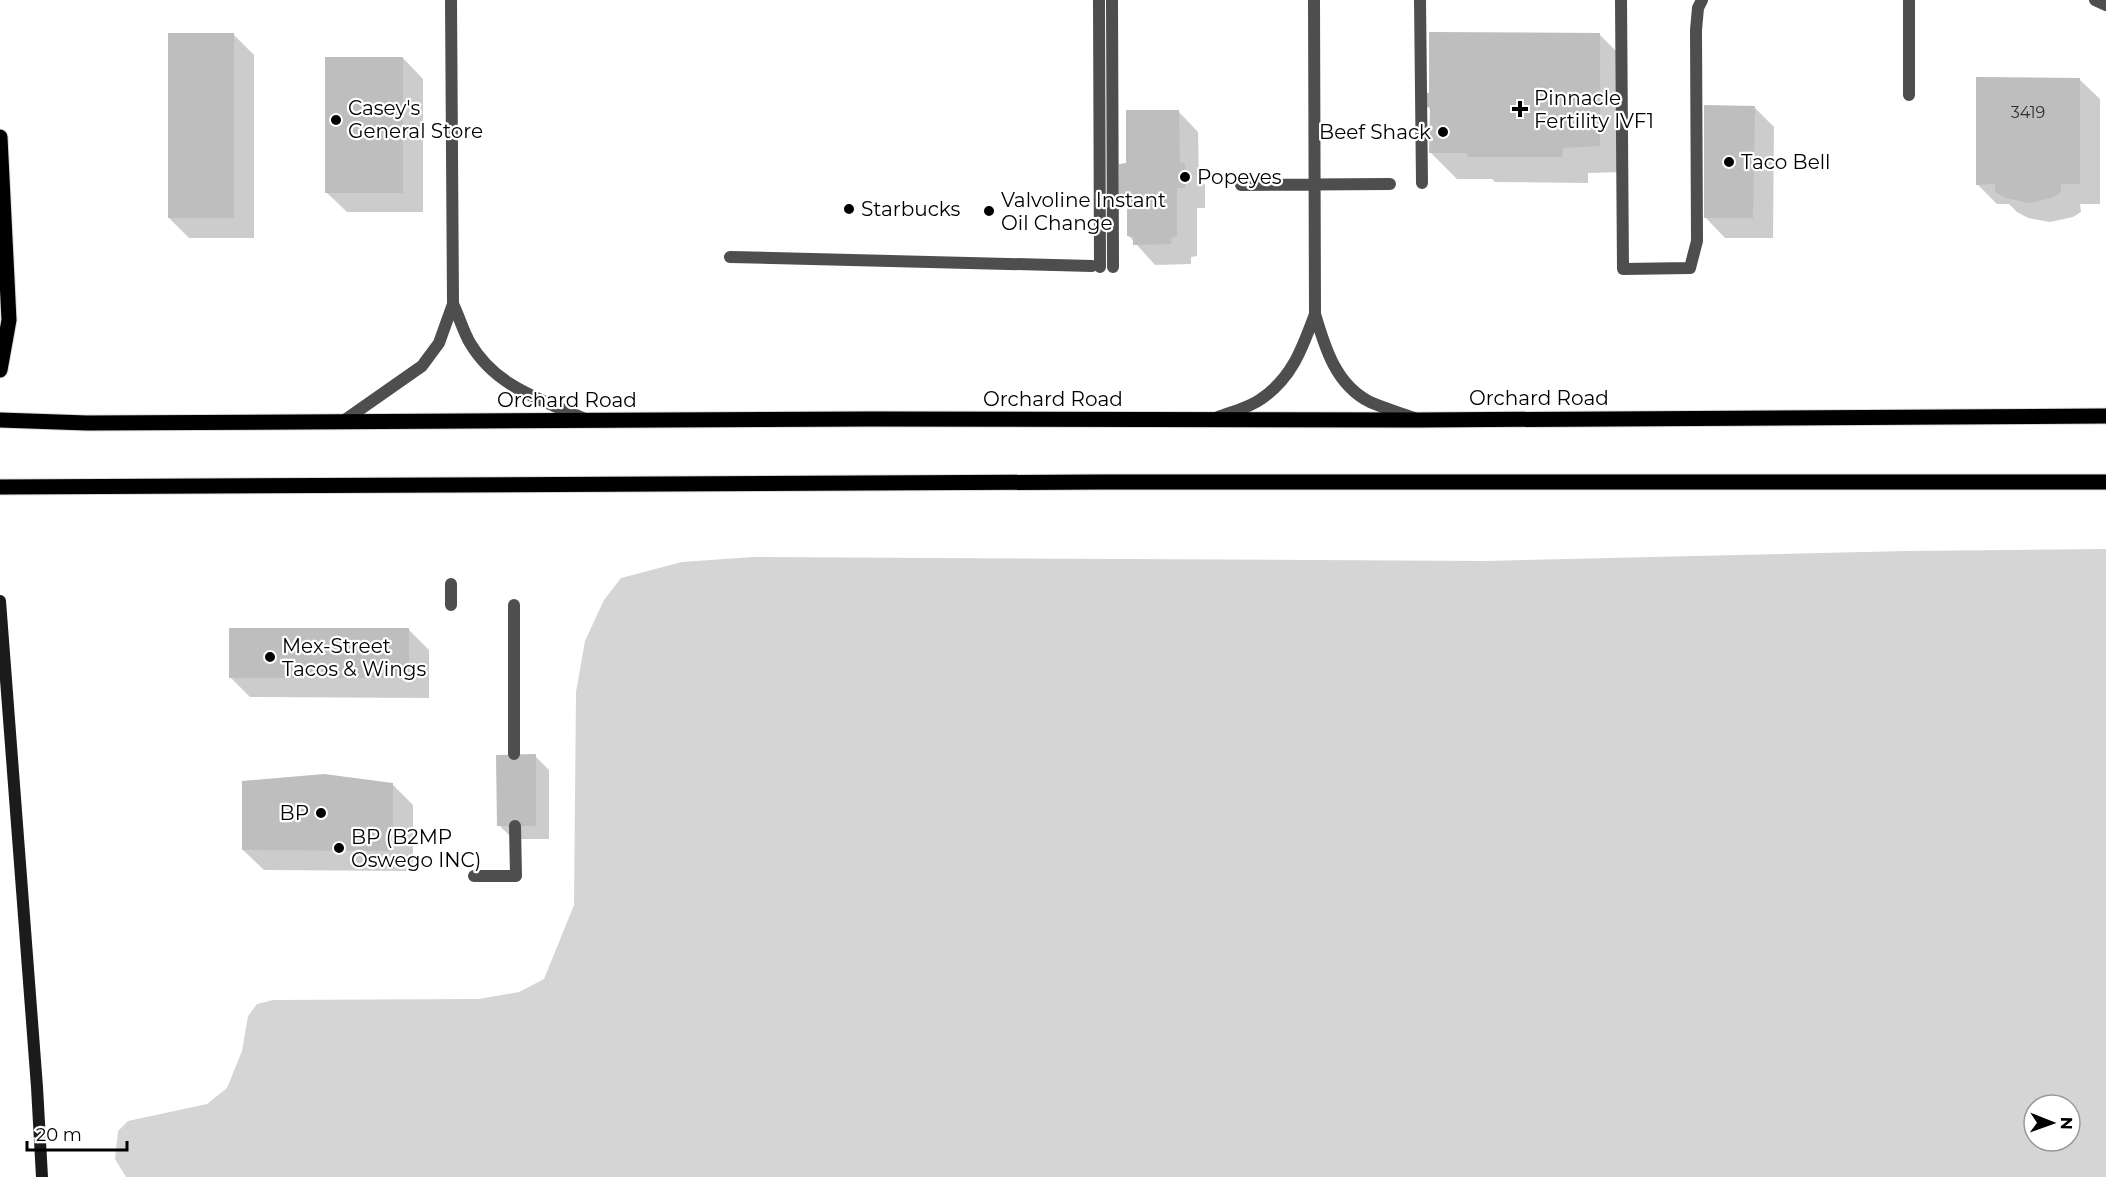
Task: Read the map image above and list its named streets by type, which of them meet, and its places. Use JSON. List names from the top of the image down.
{
  "streets": {
    "main road": ["Orchard Road"]
  },
  "places": {
    "health": ["Pinnacle Fertility IVF1"],
    "other": [
      "Casey's General Store",
      "Beef Shack",
      "Taco Bell",
      "Popeyes",
      "Starbucks",
      "Valvoline Instant Oil Change",
      "Mex-Street Tacos & Wings",
      "BP",
      "BP (B2MP Oswego INC)"
    ]
  },
  "house_numbers": ["3419"],
  "scale_bar": "20 m",
  "north": "right"
}
